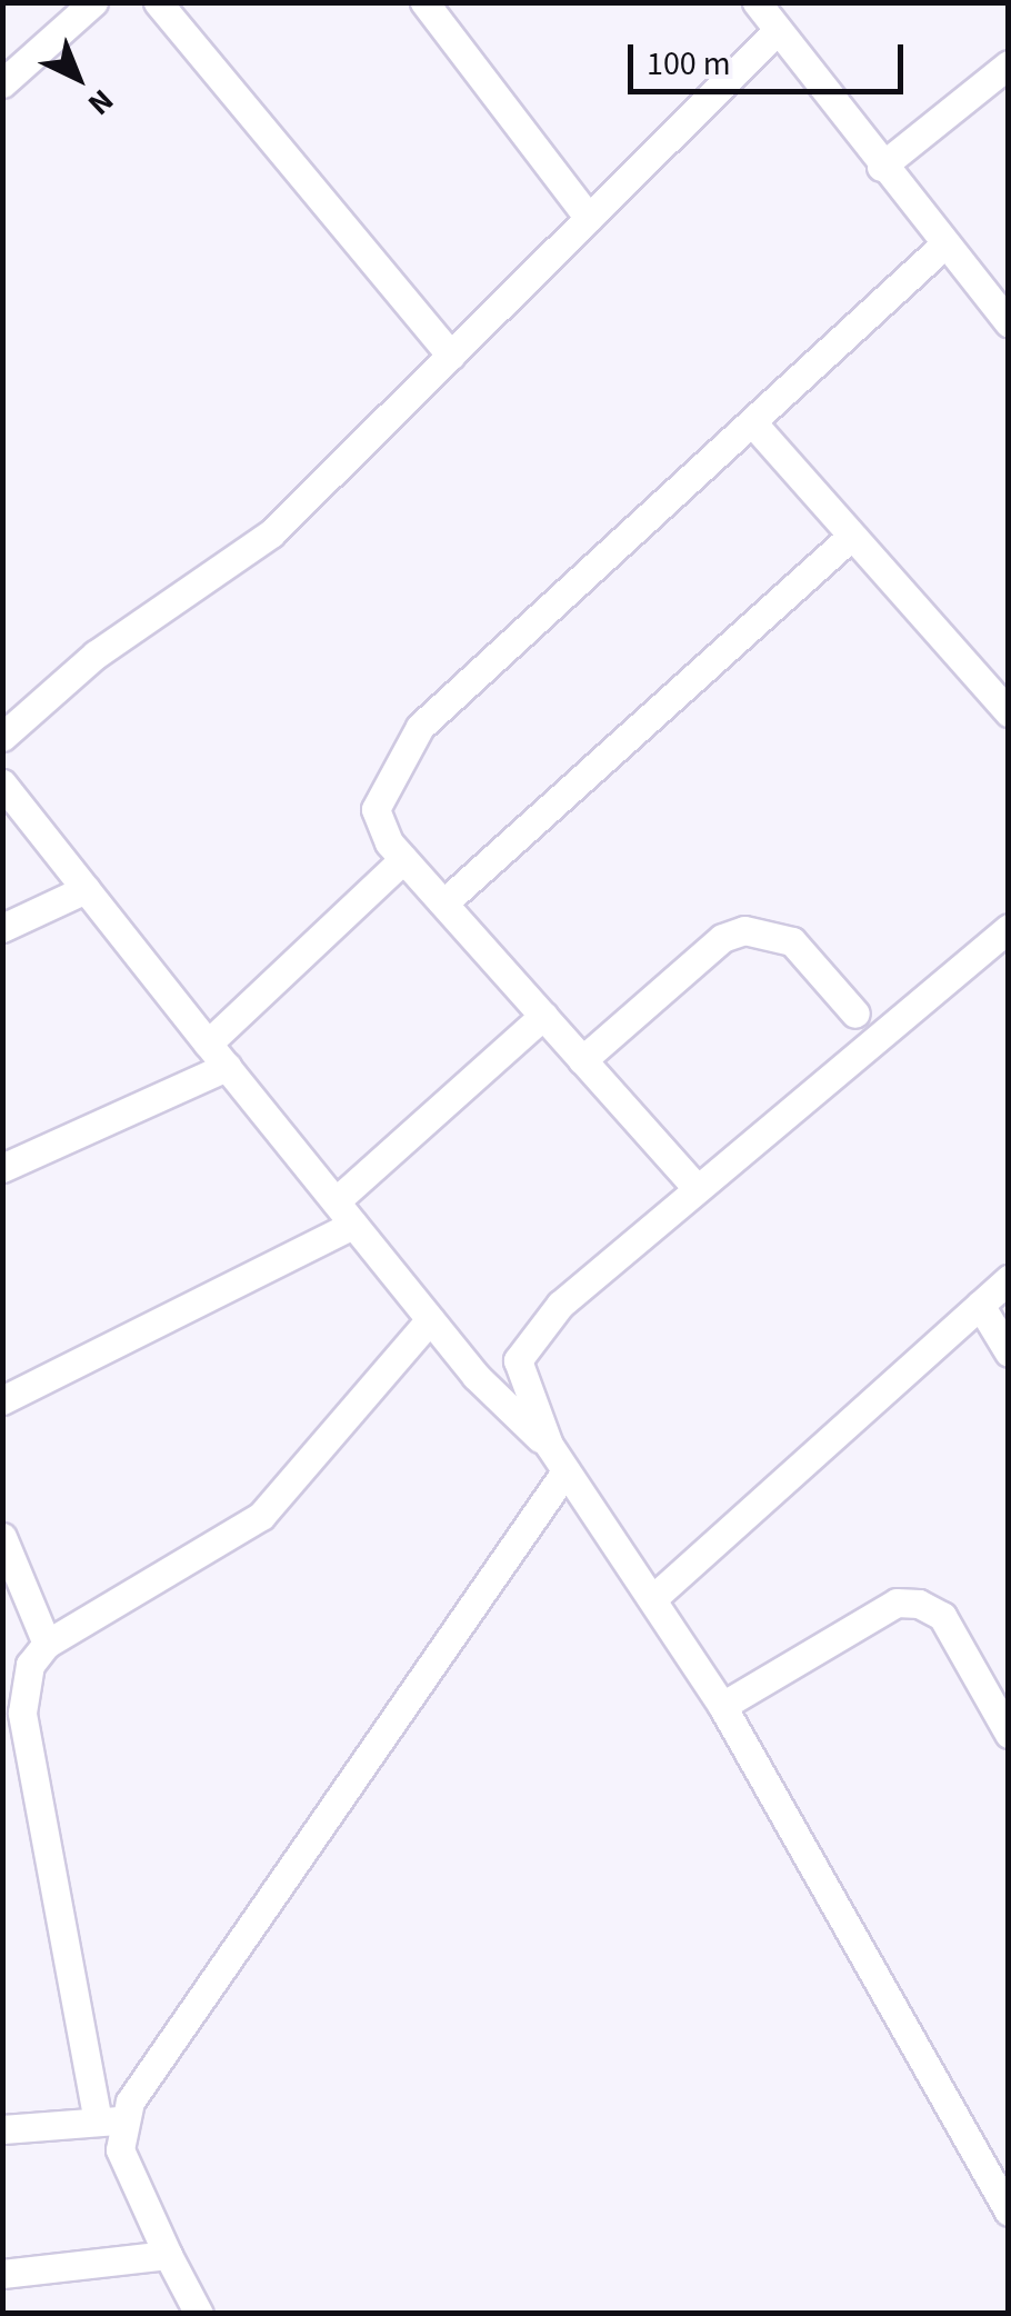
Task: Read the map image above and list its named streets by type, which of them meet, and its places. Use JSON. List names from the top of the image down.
{
  "scale_bar": "100 m",
  "north": "bottom right"
}
